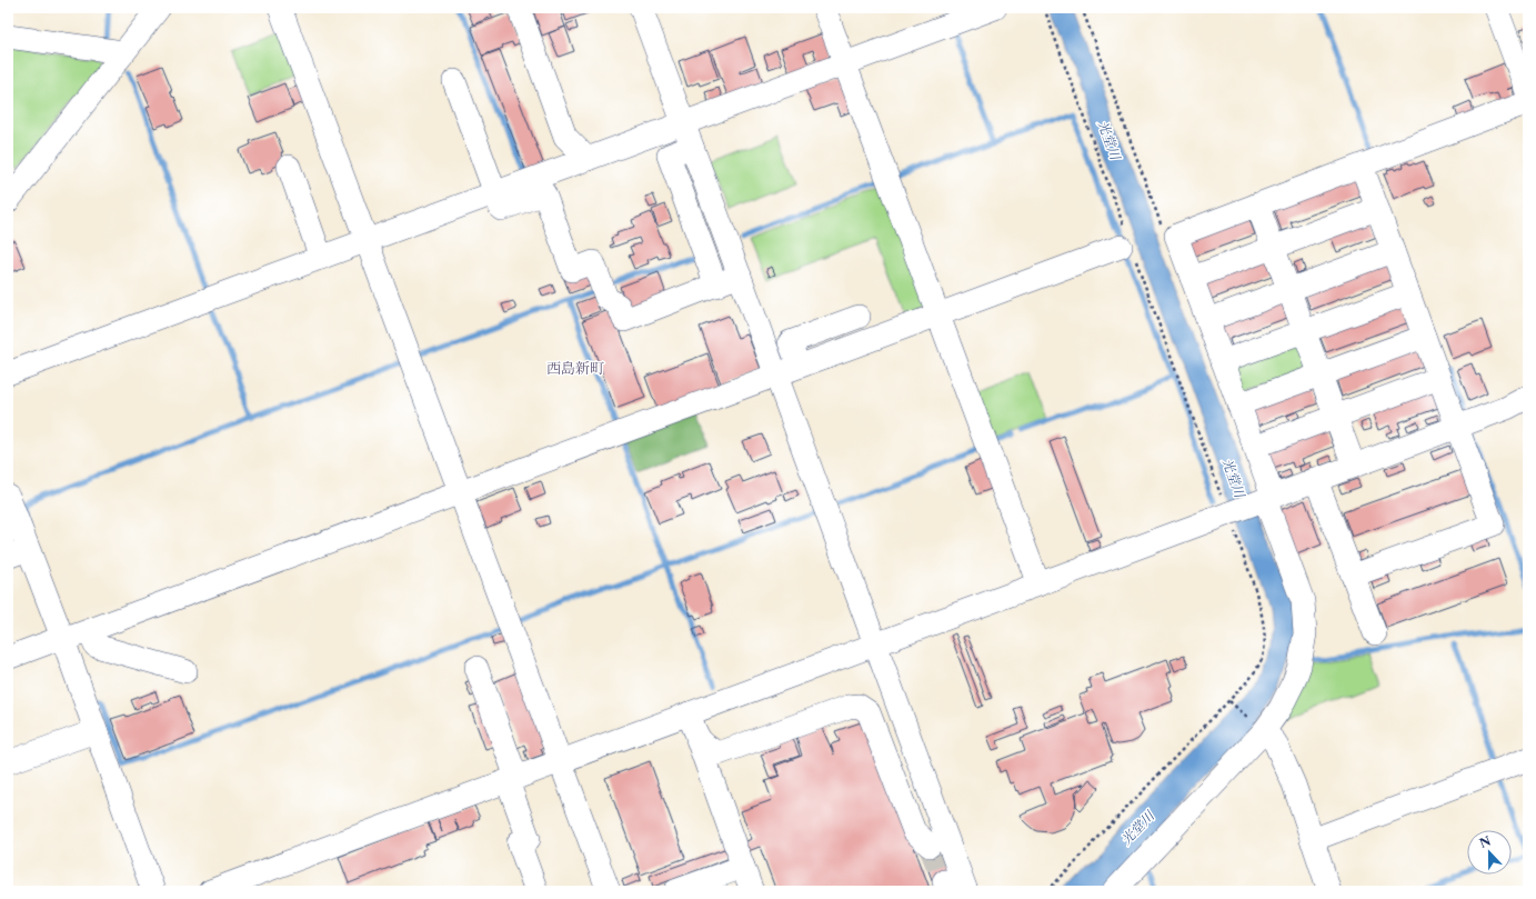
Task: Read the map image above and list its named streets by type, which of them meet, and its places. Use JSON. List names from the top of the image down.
{
  "districts": ["西島新町"],
  "water": ["光堂川"],
  "north": "top"
}
